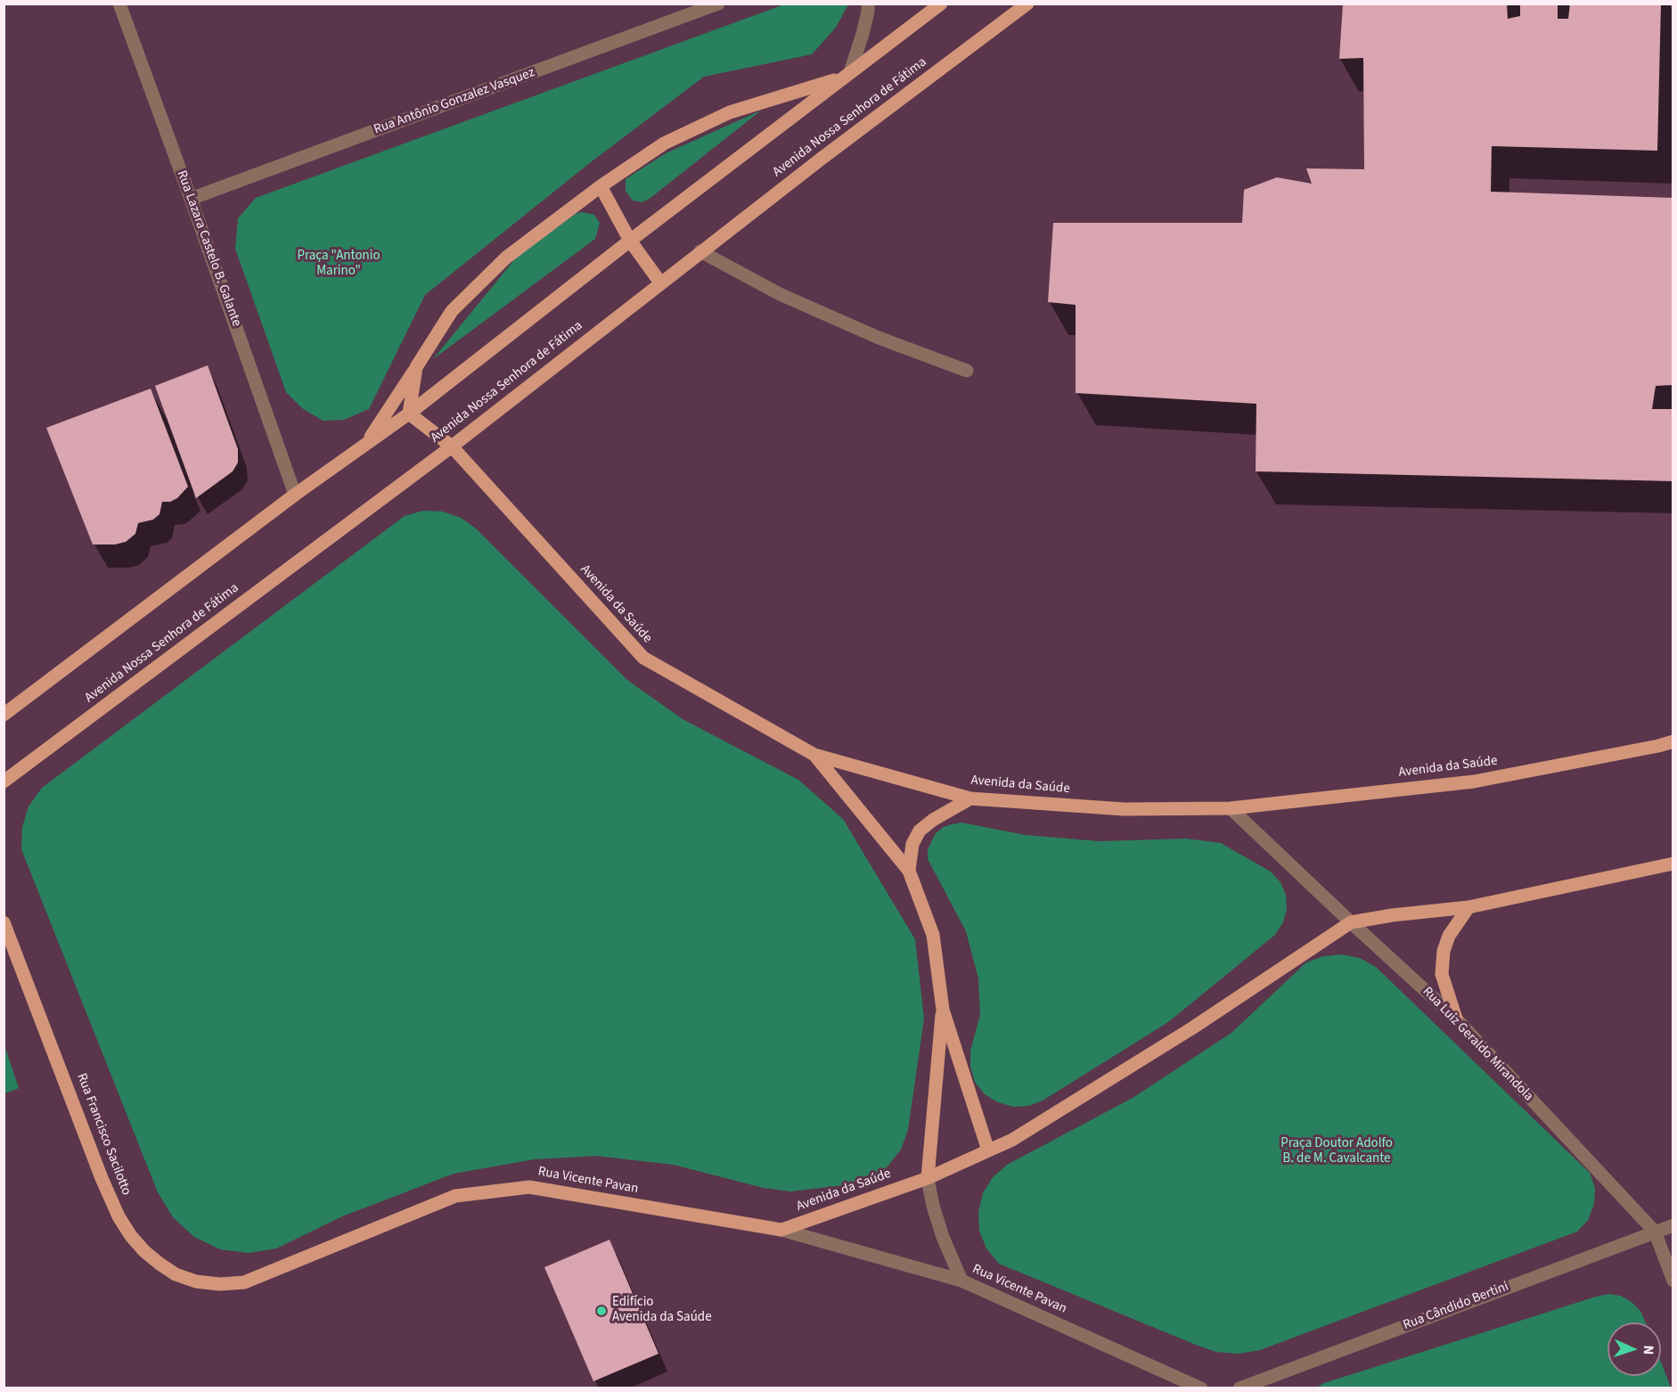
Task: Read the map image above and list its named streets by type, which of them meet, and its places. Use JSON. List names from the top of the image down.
{
  "streets": {
    "main road": [
      "Avenida Nossa Senhora de Fátima",
      "Avenida da Saúde",
      "Rua Francisco Sacilotto",
      "Rua Vicente Pavan"
    ],
    "street": [
      "Rua Antônio Gonzalez Vasquez",
      "Rua Lazara Castelo B. Galante",
      "Rua Luiz Geraldo Mirandola",
      "Rua Cândido Bertini"
    ]
  },
  "crossings": [
    ["Rua Antônio Gonzalez Vasquez", "Rua Lazara Castelo B. Galante"],
    ["Avenida Nossa Senhora de Fátima", "Avenida da Saúde"],
    ["Avenida da Saúde", "Rua Luiz Geraldo Mirandola"],
    ["Avenida da Saúde", "Rua Vicente Pavan"],
    ["Rua Luiz Geraldo Mirandola", "Rua Cândido Bertini"],
    ["Rua Francisco Sacilotto", "Rua Vicente Pavan"]
  ],
  "parks": ["Praça \"Antonio Marino\"", "Praça Doutor Adolfo B. de M. Cavalcante"],
  "places": ["Edifício Avenida da Saúde"],
  "north": "right"
}
